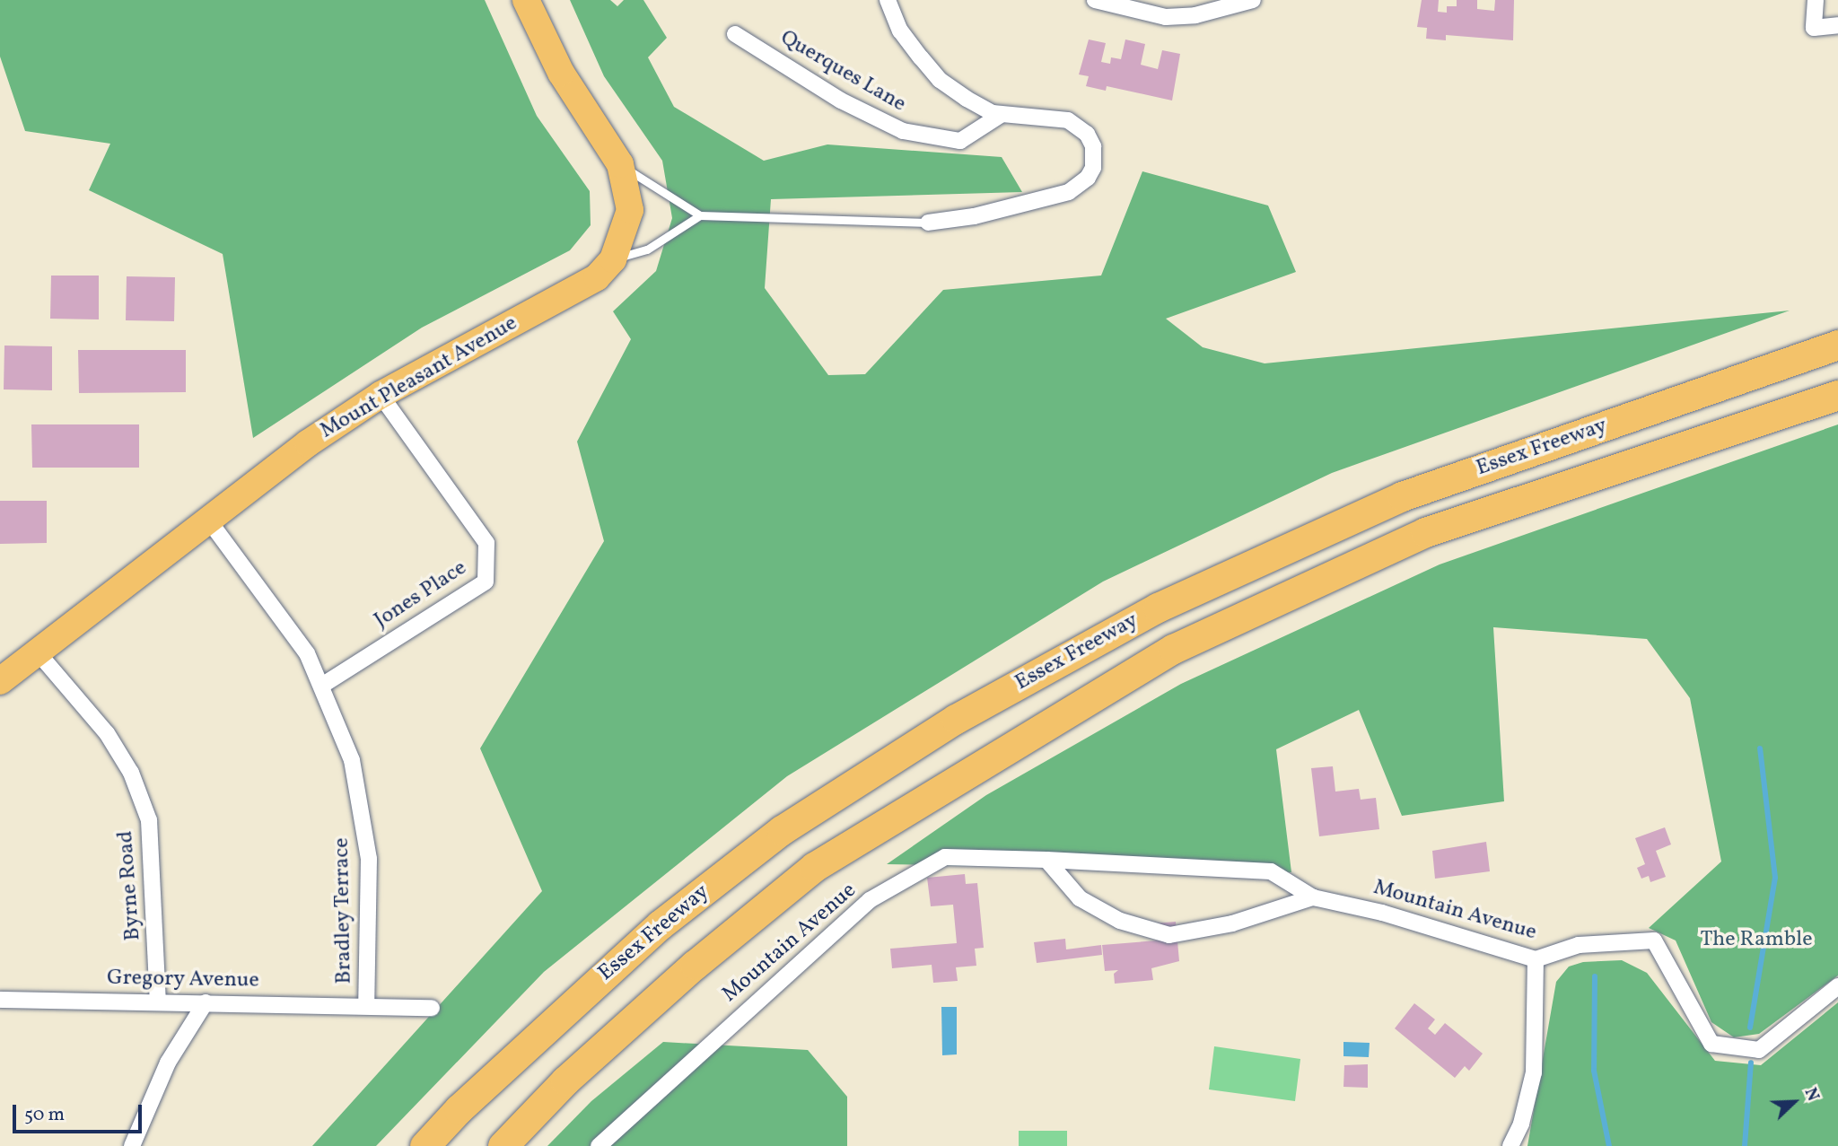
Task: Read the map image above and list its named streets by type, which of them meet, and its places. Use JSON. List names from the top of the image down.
{
  "streets": {
    "highway": ["Essex Freeway"],
    "main road": ["Mount Pleasant Avenue"],
    "street": [
      "Querques Lane",
      "Jones Place",
      "Byrne Road",
      "Bradley Terrace",
      "Mountain Avenue",
      "Gregory Avenue"
    ]
  },
  "crossings": [
    ["Mount Pleasant Avenue", "Jones Place"],
    ["Mount Pleasant Avenue", "Byrne Road"],
    ["Mount Pleasant Avenue", "Bradley Terrace"],
    ["Jones Place", "Bradley Terrace"],
    ["Byrne Road", "Gregory Avenue"],
    ["Bradley Terrace", "Gregory Avenue"]
  ],
  "parks": ["The Ramble"],
  "scale_bar": "50 m",
  "north": "top right"
}
